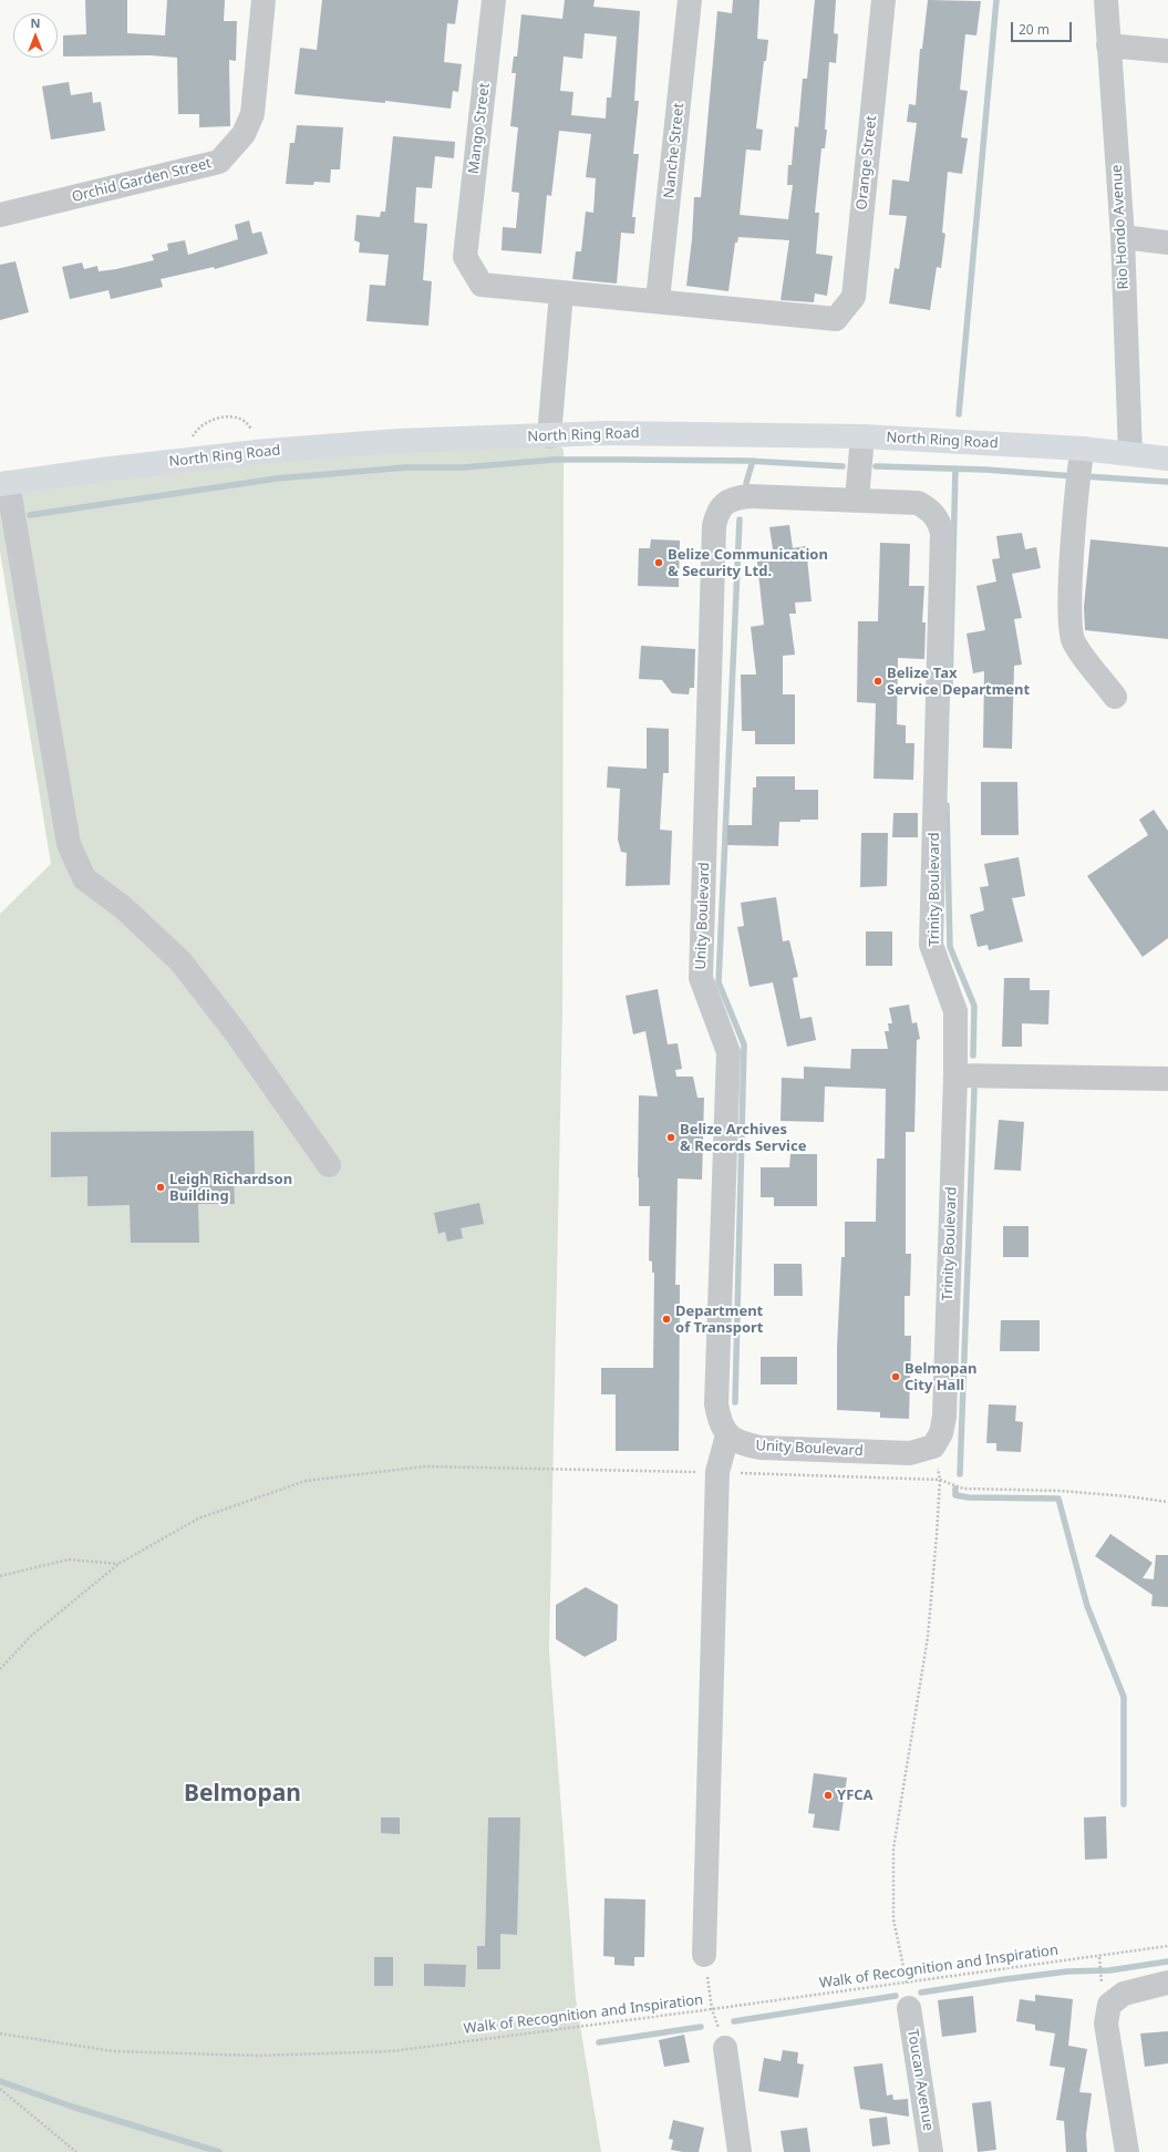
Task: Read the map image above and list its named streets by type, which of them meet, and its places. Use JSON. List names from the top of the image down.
{
  "streets": {
    "main road": ["North Ring Road"],
    "street": [
      "Mango Street",
      "Nanche Street",
      "Orange Street",
      "Orchid Garden Street",
      "Rio Hondo Avenue",
      "Trinity Boulevard",
      "Unity Boulevard",
      "Toucan Avenue"
    ],
    "path": ["Walk of Recognition and Inspiration"]
  },
  "crossings": [
    ["Nanche Street", "Orange Street"],
    ["Rio Hondo Avenue", "North Ring Road"],
    ["Trinity Boulevard", "Unity Boulevard"]
  ],
  "districts": ["Belmopan"],
  "places": [
    "Belize Communication & Security Ltd.",
    "Belize Tax Service Department",
    "Belize Archives & Records Service",
    "Leigh Richardson Building",
    "Department of Transport",
    "Belmopan City Hall",
    "YFCA"
  ],
  "scale_bar": "20 m",
  "north": "top"
}
